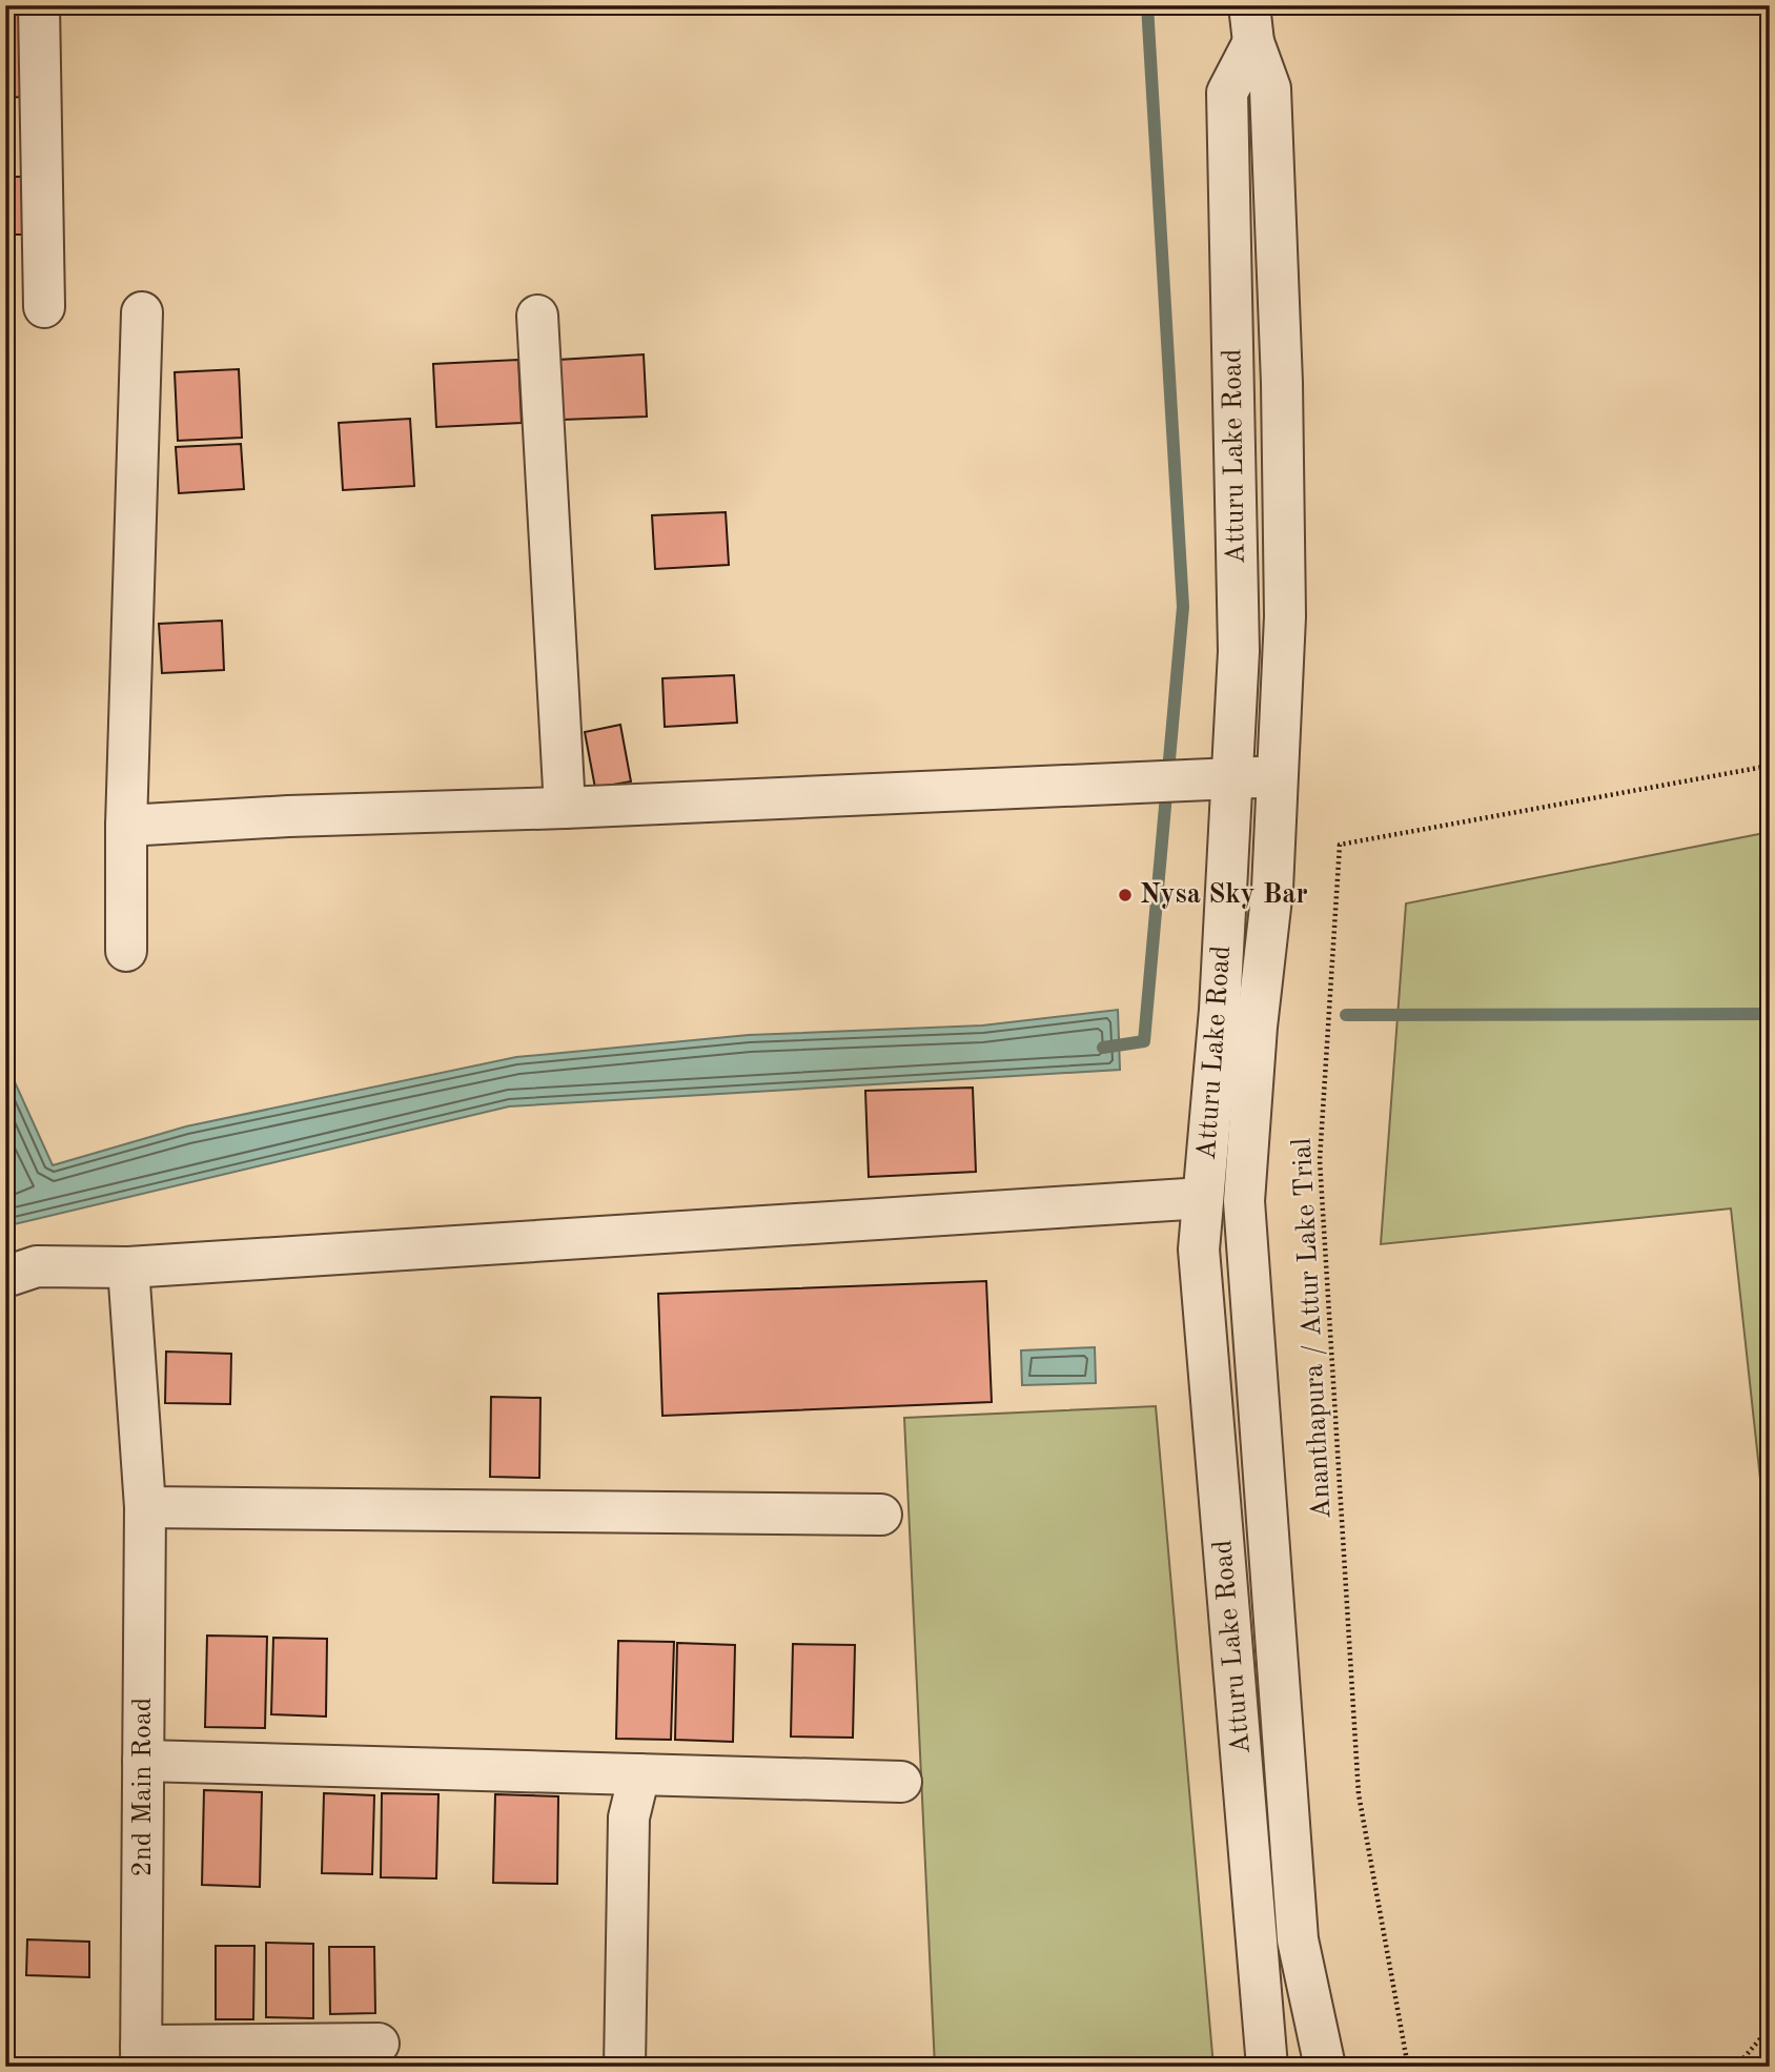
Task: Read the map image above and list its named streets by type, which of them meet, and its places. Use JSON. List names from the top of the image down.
{
  "streets": {
    "street": ["Atturu Lake Road", "2nd Main Road"],
    "path": ["Ananthapura / Attur Lake Trial"]
  },
  "places": ["Nysa Sky Bar"]
}
